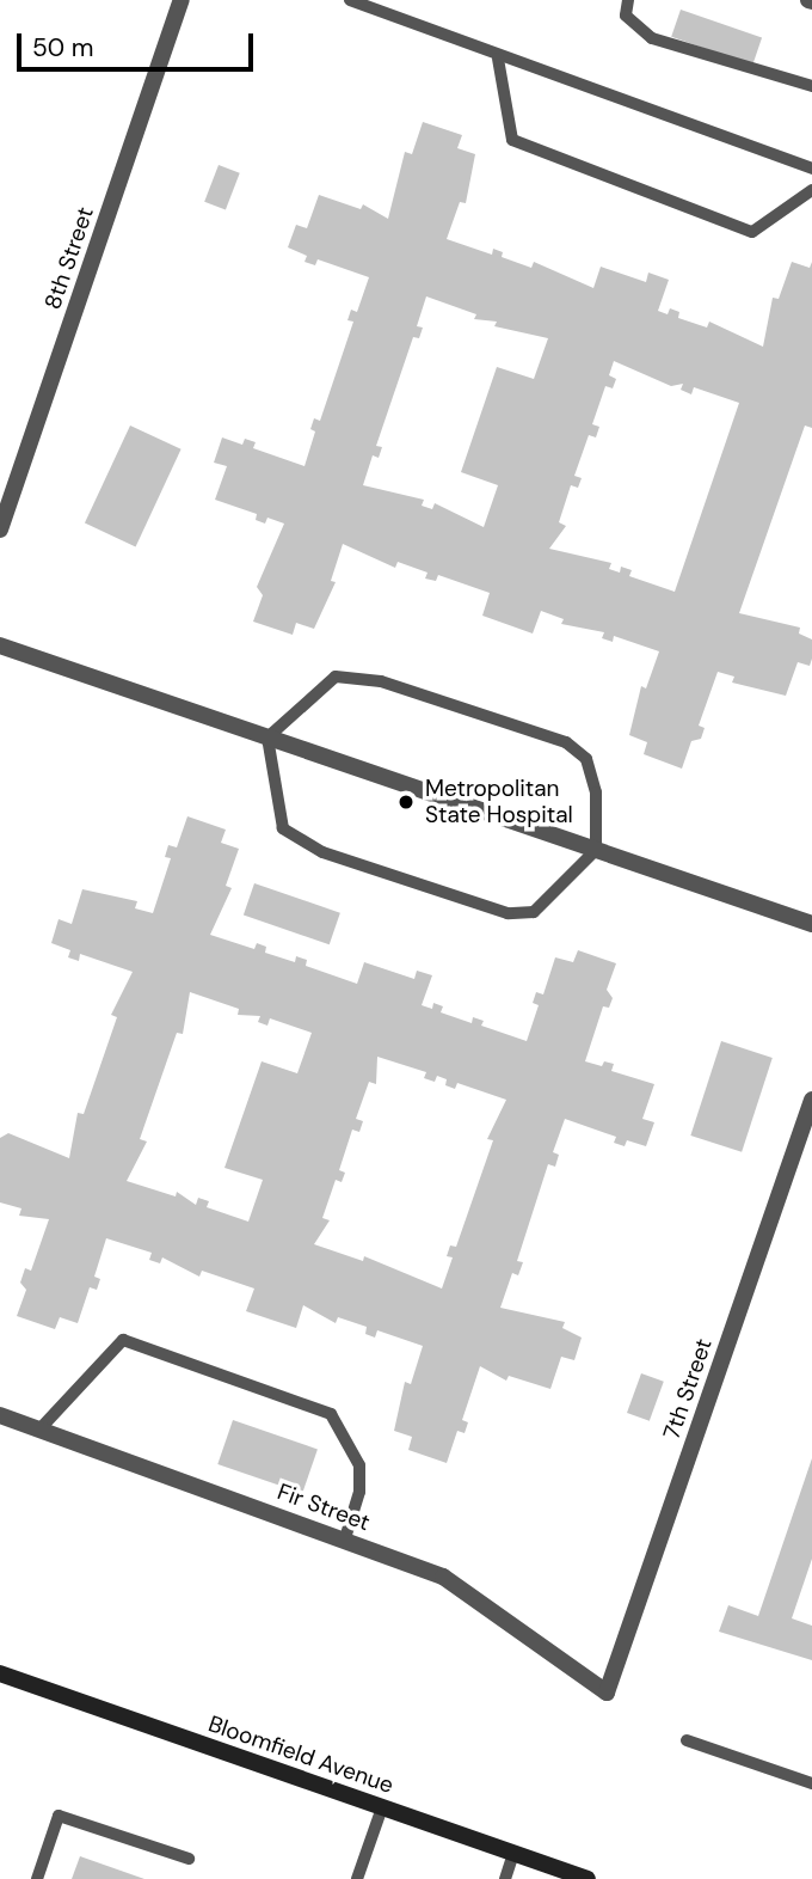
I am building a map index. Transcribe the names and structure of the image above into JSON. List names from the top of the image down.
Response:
{
  "streets": {
    "main road": ["Bloomfield Avenue"],
    "street": ["8th Street", "7th Street", "Fir Street"]
  },
  "crossings": [
    ["7th Street", "Fir Street"]
  ],
  "places": ["Metropolitan State Hospital"],
  "scale_bar": "50 m"
}
